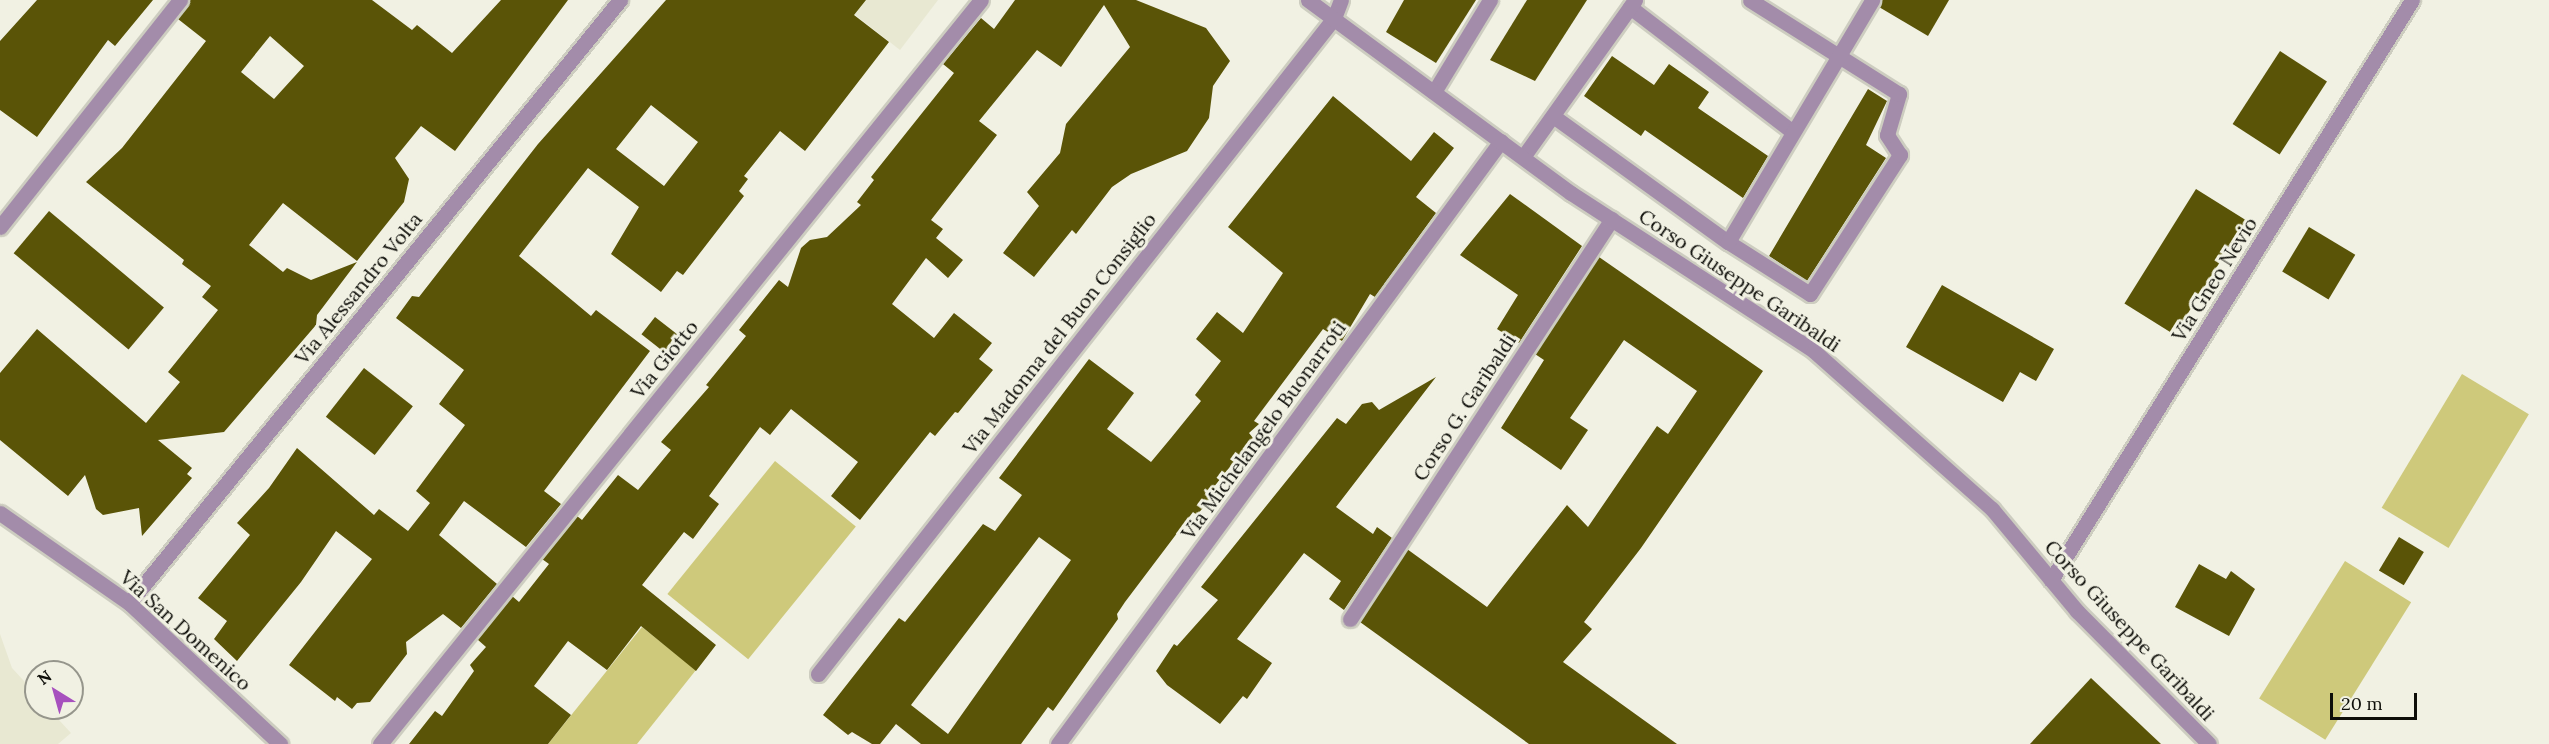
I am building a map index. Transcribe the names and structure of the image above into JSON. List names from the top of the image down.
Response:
{
  "streets": {
    "street": [
      "Via Gneo Nevio",
      "Corso Giuseppe Garibaldi",
      "Via Alessandro Volta",
      "Via Madonna del Buon Consiglio",
      "Via Giotto",
      "Corso G. Garibaldi",
      "Via Michelangelo Buonarroti",
      "Via San Domenico"
    ]
  },
  "crossings": [
    ["Via Gneo Nevio", "Corso Giuseppe Garibaldi"],
    ["Corso Giuseppe Garibaldi", "Via Madonna del Buon Consiglio"],
    ["Corso Giuseppe Garibaldi", "Corso G. Garibaldi"],
    ["Corso Giuseppe Garibaldi", "Via Michelangelo Buonarroti"],
    ["Via Alessandro Volta", "Via San Domenico"]
  ],
  "scale_bar": "20 m",
  "north": "top left"
}
